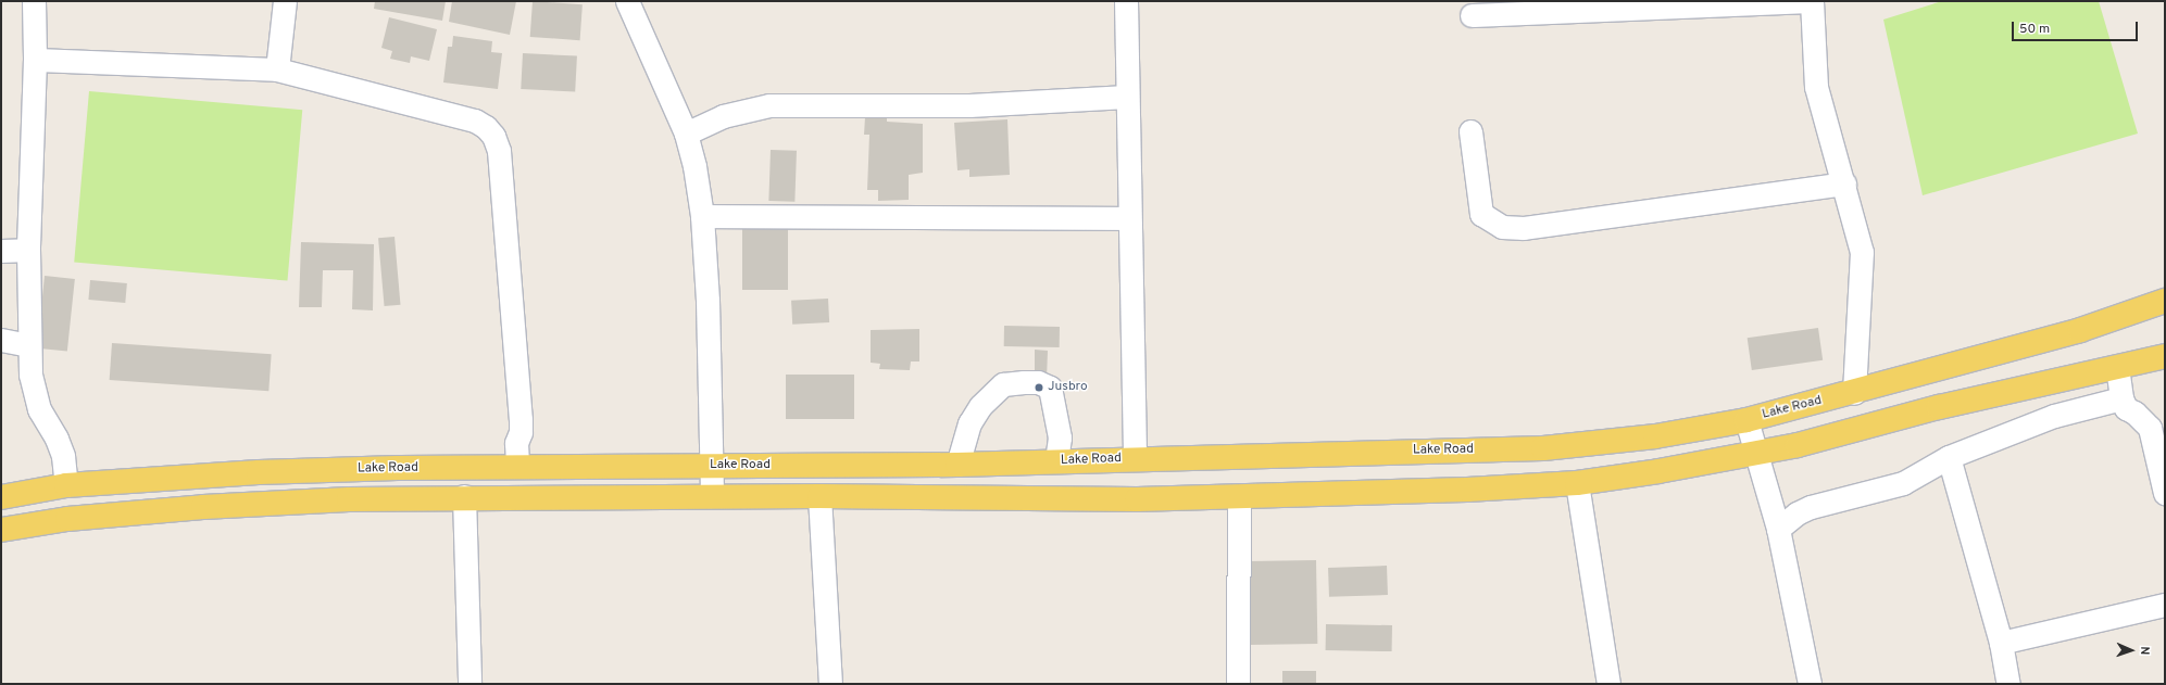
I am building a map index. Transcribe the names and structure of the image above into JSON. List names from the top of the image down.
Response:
{
  "streets": {
    "main road": ["Lake Road"]
  },
  "places": ["Jusbro"],
  "scale_bar": "50 m",
  "north": "right"
}
